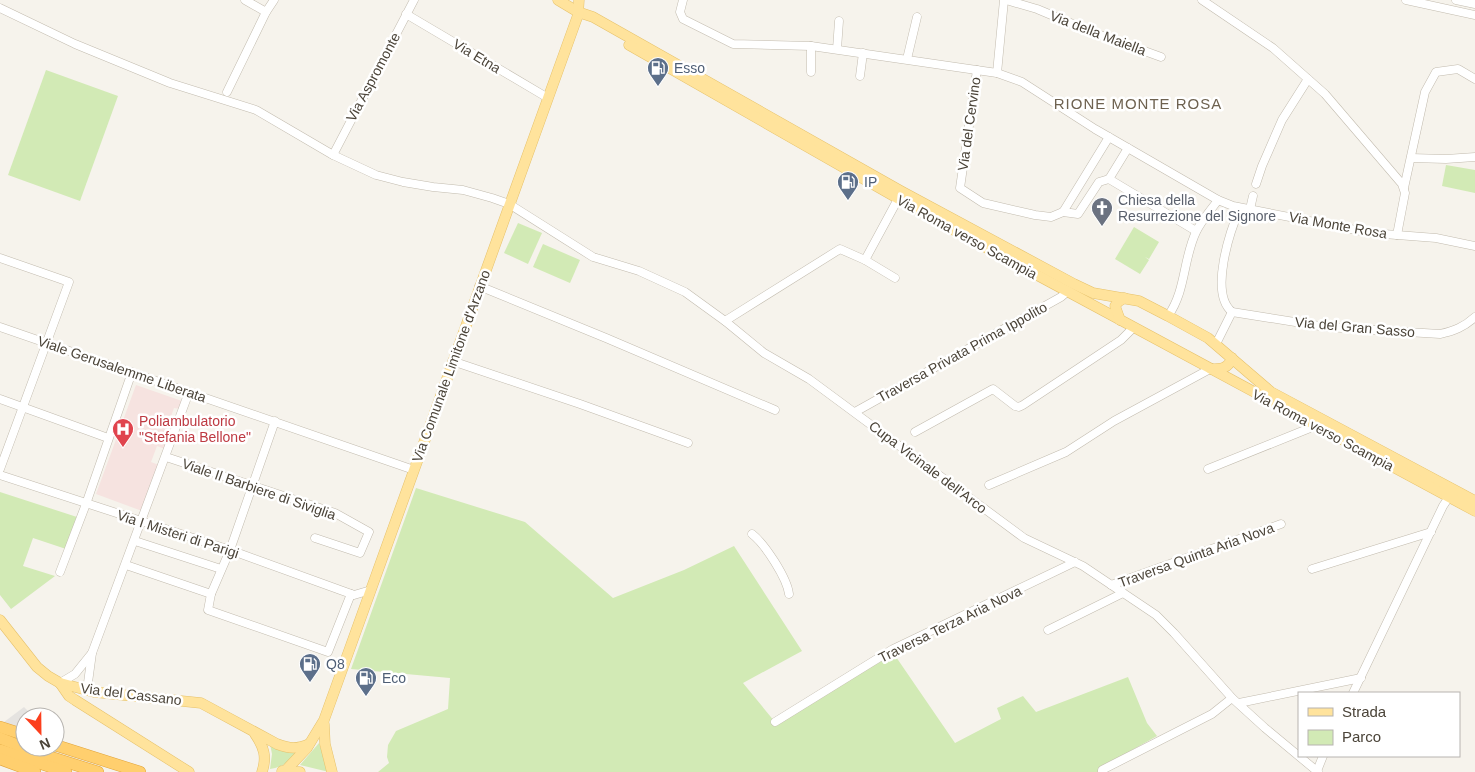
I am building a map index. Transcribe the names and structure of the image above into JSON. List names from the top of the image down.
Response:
{
  "streets": {
    "main road": ["Via Roma verso Scampia", "Via Comunale Limitone d'Arzano", "Via del Cassano"],
    "street": [
      "Via della Maiella",
      "Via Etna",
      "Via Aspromonte",
      "Via del Cervino",
      "Via Monte Rosa",
      "Via del Gran Sasso",
      "Traversa Privata Prima Ippolito",
      "Viale Gerusalemme Liberata",
      "Cupa Vicinale dell'Arco",
      "Viale Il Barbiere di Siviglia",
      "Via I Misteri di Parigi",
      "Traversa Quinta Aria Nova",
      "Traversa Terza Aria Nova"
    ]
  },
  "crossings": [
    ["Via della Maiella", "Via del Cervino"],
    ["Via Etna", "Via Aspromonte"],
    ["Via Etna", "Via Comunale Limitone d'Arzano"],
    ["Via Aspromonte", "Cupa Vicinale dell'Arco"],
    ["Via del Cervino", "Via Monte Rosa"],
    ["Via Roma verso Scampia", "Traversa Privata Prima Ippolito"],
    ["Via Roma verso Scampia", "Via Comunale Limitone d'Arzano"],
    ["Traversa Privata Prima Ippolito", "Cupa Vicinale dell'Arco"],
    ["Via Comunale Limitone d'Arzano", "Viale Gerusalemme Liberata"],
    ["Via Comunale Limitone d'Arzano", "Cupa Vicinale dell'Arco"],
    ["Cupa Vicinale dell'Arco", "Traversa Quinta Aria Nova"],
    ["Cupa Vicinale dell'Arco", "Traversa Terza Aria Nova"]
  ],
  "districts": ["RIONE MONTE ROSA"],
  "places": {
    "fuel station": [
      "Esso",
      "IP",
      "Q8",
      "Eco"
    ],
    "church": ["Chiesa della Resurrezione del Signore"],
    "hospital": ["Poliambulatorio \"Stefania Bellone\""]
  },
  "legend": ["Strada", "Parco"],
  "north": "bottom"
}
